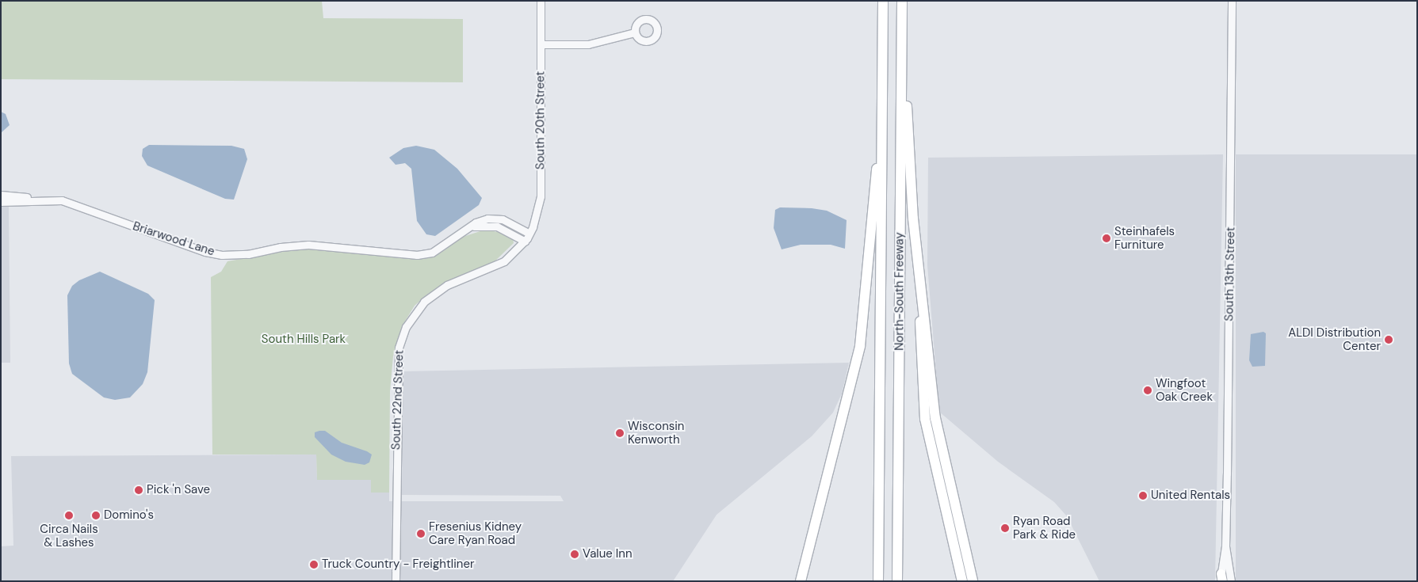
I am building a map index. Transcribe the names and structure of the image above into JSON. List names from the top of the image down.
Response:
{
  "streets": {
    "highway": ["North-South Freeway"],
    "street": [
      "South 20th Street",
      "Briarwood Lane",
      "South 13th Street",
      "South 22nd Street"
    ]
  },
  "crossings": [
    ["South 20th Street", "Briarwood Lane"],
    ["South 20th Street", "South 22nd Street"],
    ["Briarwood Lane", "South 22nd Street"]
  ],
  "parks": ["South Hills Park"],
  "places": [
    "Steinhafels Furniture",
    "ALDI Distribution Center",
    "Wingfoot Oak Creek",
    "Wisconsin Kenworth",
    "Pick 'n Save",
    "United Rentals",
    "Circa Nails & Lashes",
    "Domino's",
    "Ryan Road Park & Ride",
    "Fresenius Kidney Care Ryan Road",
    "Value Inn",
    "Truck Country - Freightliner"
  ]
}
